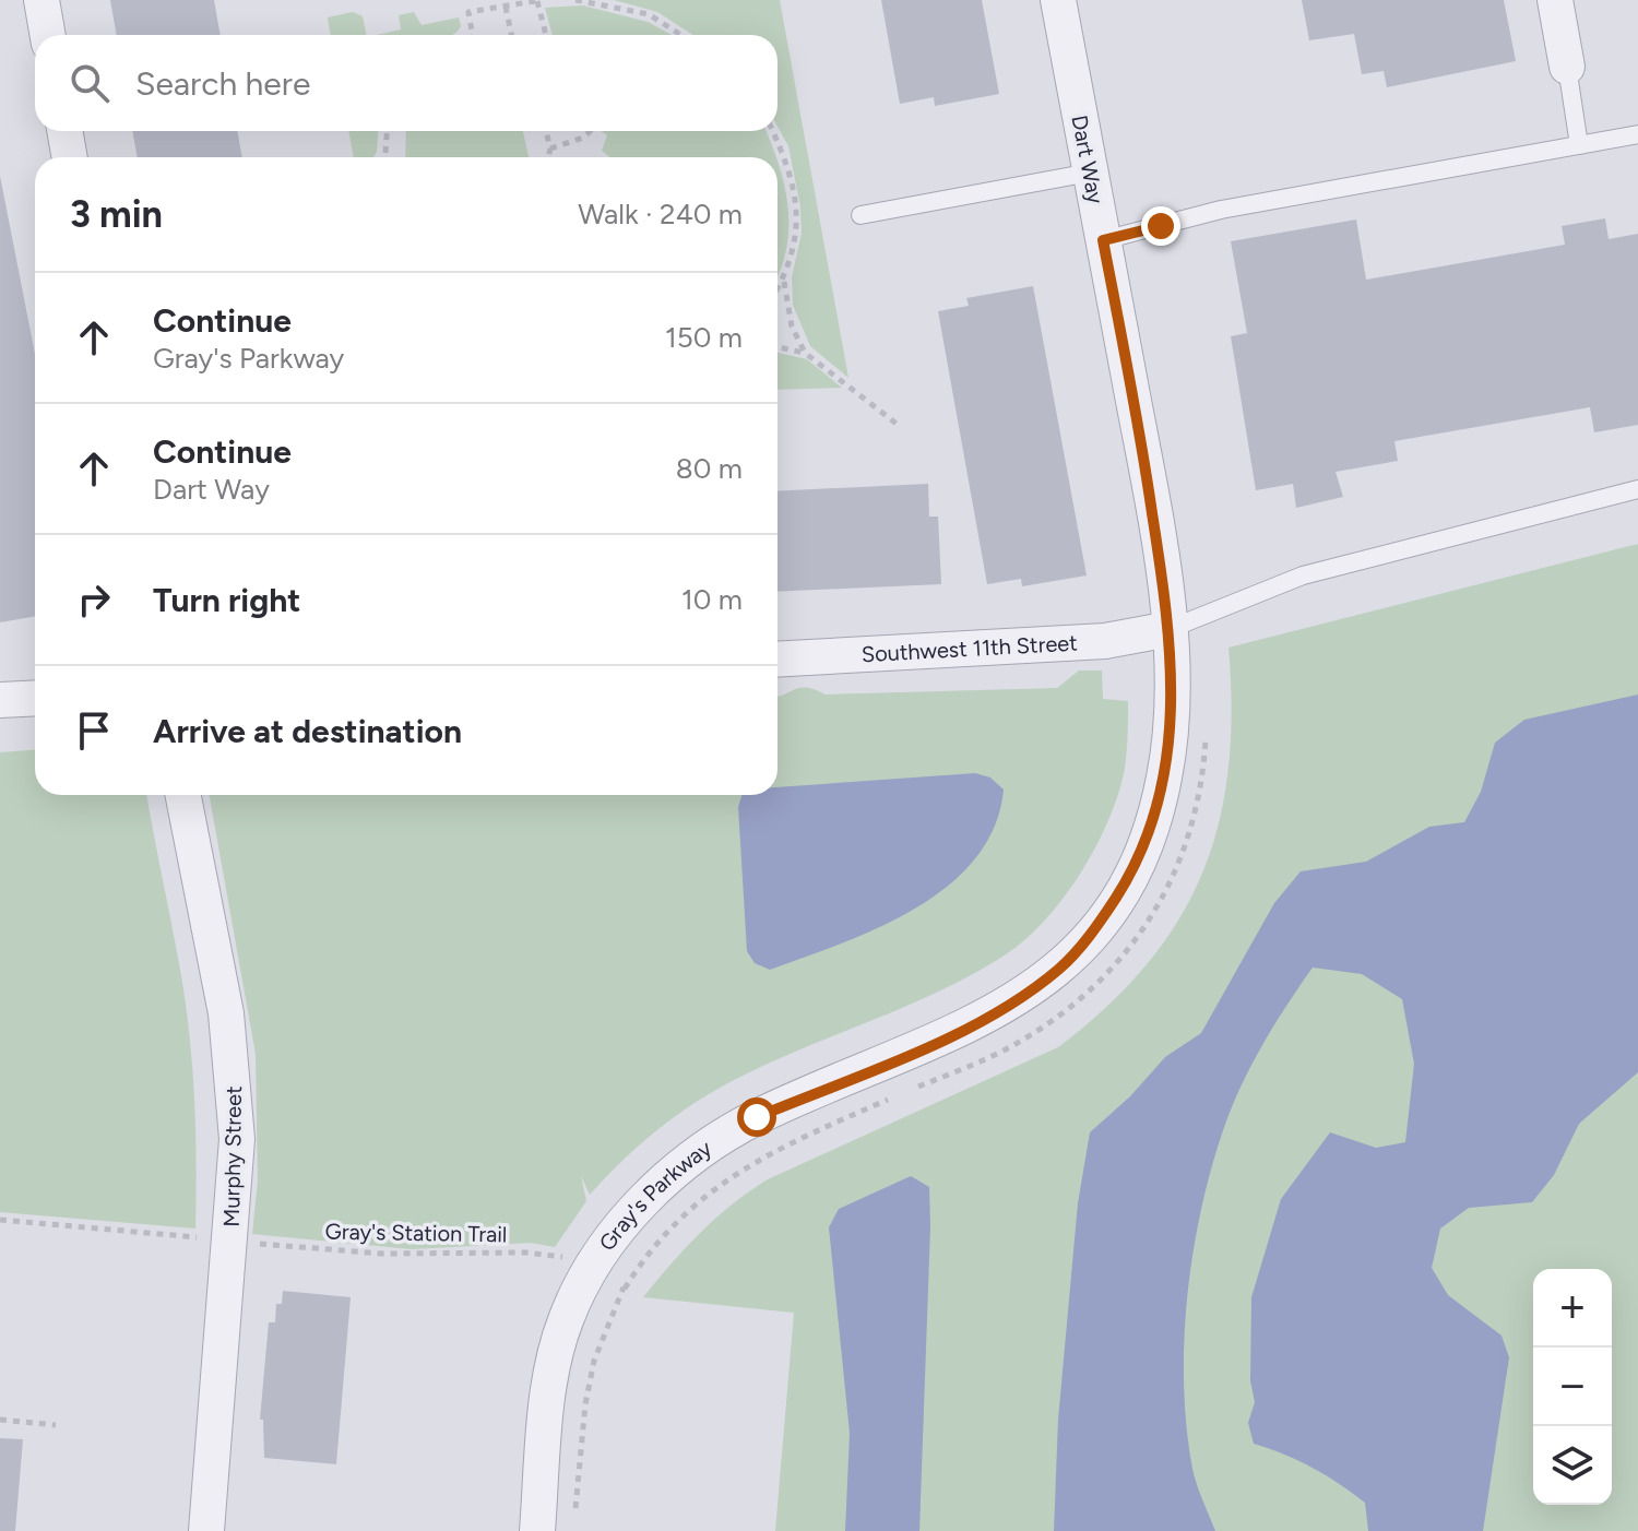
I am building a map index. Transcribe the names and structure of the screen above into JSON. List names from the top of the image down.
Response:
{
  "streets": {
    "street": [
      "Dart Way",
      "Southwest 11th Street",
      "Murphy Street",
      "Gray's Parkway"
    ],
    "path": ["Gray's Station Trail"]
  },
  "crossings": [
    ["Dart Way", "Southwest 11th Street"],
    ["Dart Way", "Gray's Parkway"],
    ["Southwest 11th Street", "Gray's Parkway"]
  ],
  "page": {
    "search": "Search here",
    "heading": ["3 min", "Walk · 240 m"],
    "list": [
      ["Continue", "Gray's Parkway", "150 m"],
      ["Continue", "Dart Way", "80 m"],
      ["Turn right", "10 m"],
      "Arrive at destination"
    ],
    "map_buttons": ["+", "−"]
  }
}
